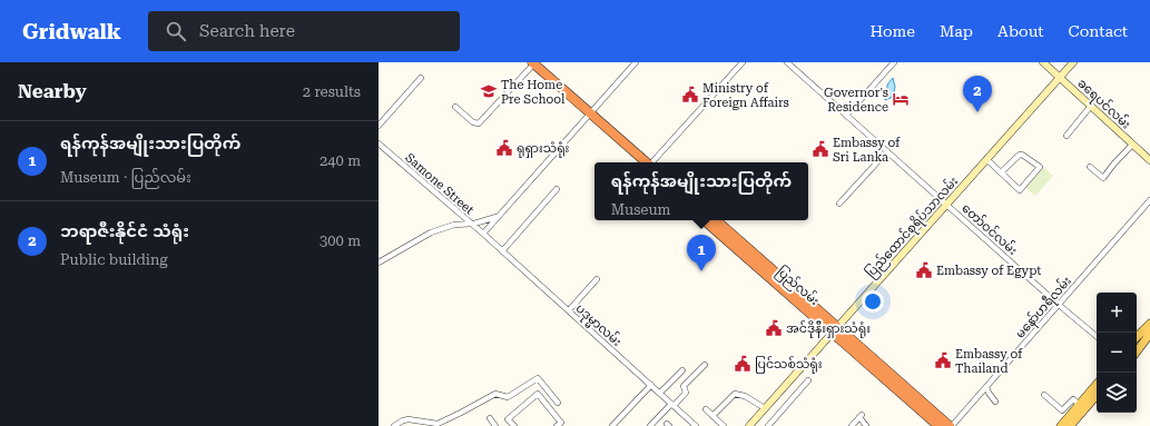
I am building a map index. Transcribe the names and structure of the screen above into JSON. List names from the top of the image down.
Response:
{
  "streets": {
    "highway": ["ပြည်လမ်း"],
    "street": [
      "ခရေပင်လမ်း",
      "Samone Street",
      "ပြည်ထောင်စုရိပ်သာလမ်း",
      "တော်ဝင်လမ်း",
      "မနော်ဟရီလမ်း",
      "ပဒုမ္မာလမ်း"
    ]
  },
  "crossings": [
    ["ခရေပင်လမ်း", "ပြည်ထောင်စုရိပ်သာလမ်း"],
    ["Samone Street", "ပဒုမ္မာလမ်း"],
    ["ပြည်ထောင်စုရိပ်သာလမ်း", "တော်ဝင်လမ်း"],
    ["ပြည်ထောင်စုရိပ်သာလမ်း", "ပြည်လမ်း"],
    ["တော်ဝင်လမ်း", "မနော်ဟရီလမ်း"],
    ["ပြည်လမ်း", "မနော်ဟရီလမ်း"]
  ],
  "places": {
    "school or university": ["The Home Pre School"],
    "public building": [
      "Ministry of Foreign Affairs",
      "ရုရှားသံရုံး",
      "Embassy of Sri Lanka",
      "Embassy of Egypt",
      "အင်ဒိုနီးရှားသံရုံး",
      "Embassy of Thailand",
      "ပြင်သစ်သံရုံး"
    ],
    "hotel": ["Governor's Residence"]
  },
  "page": {
    "header": "Gridwalk",
    "search": "Search here",
    "nav": [
      "Home",
      "Map",
      "About",
      "Contact"
    ],
    "heading": ["Nearby", "2 results"],
    "pins": ["2", "1"],
    "list": [
      {
        "mark": "1",
        "name": "ရန်ကုန်အမျိုးသားပြတိုက်",
        "note": "Museum · ပြည်လမ်း",
        "value": "240 m"
      },
      {
        "mark": "2",
        "name": "ဘရာဇီးနိုင်ငံ သံရုံး",
        "note": "Public building",
        "value": "300 m"
      }
    ],
    "popup": ["ရန်ကုန်အမျိုးသားပြတိုက်", "Museum"],
    "map_buttons": ["+", "−"]
  }
}
